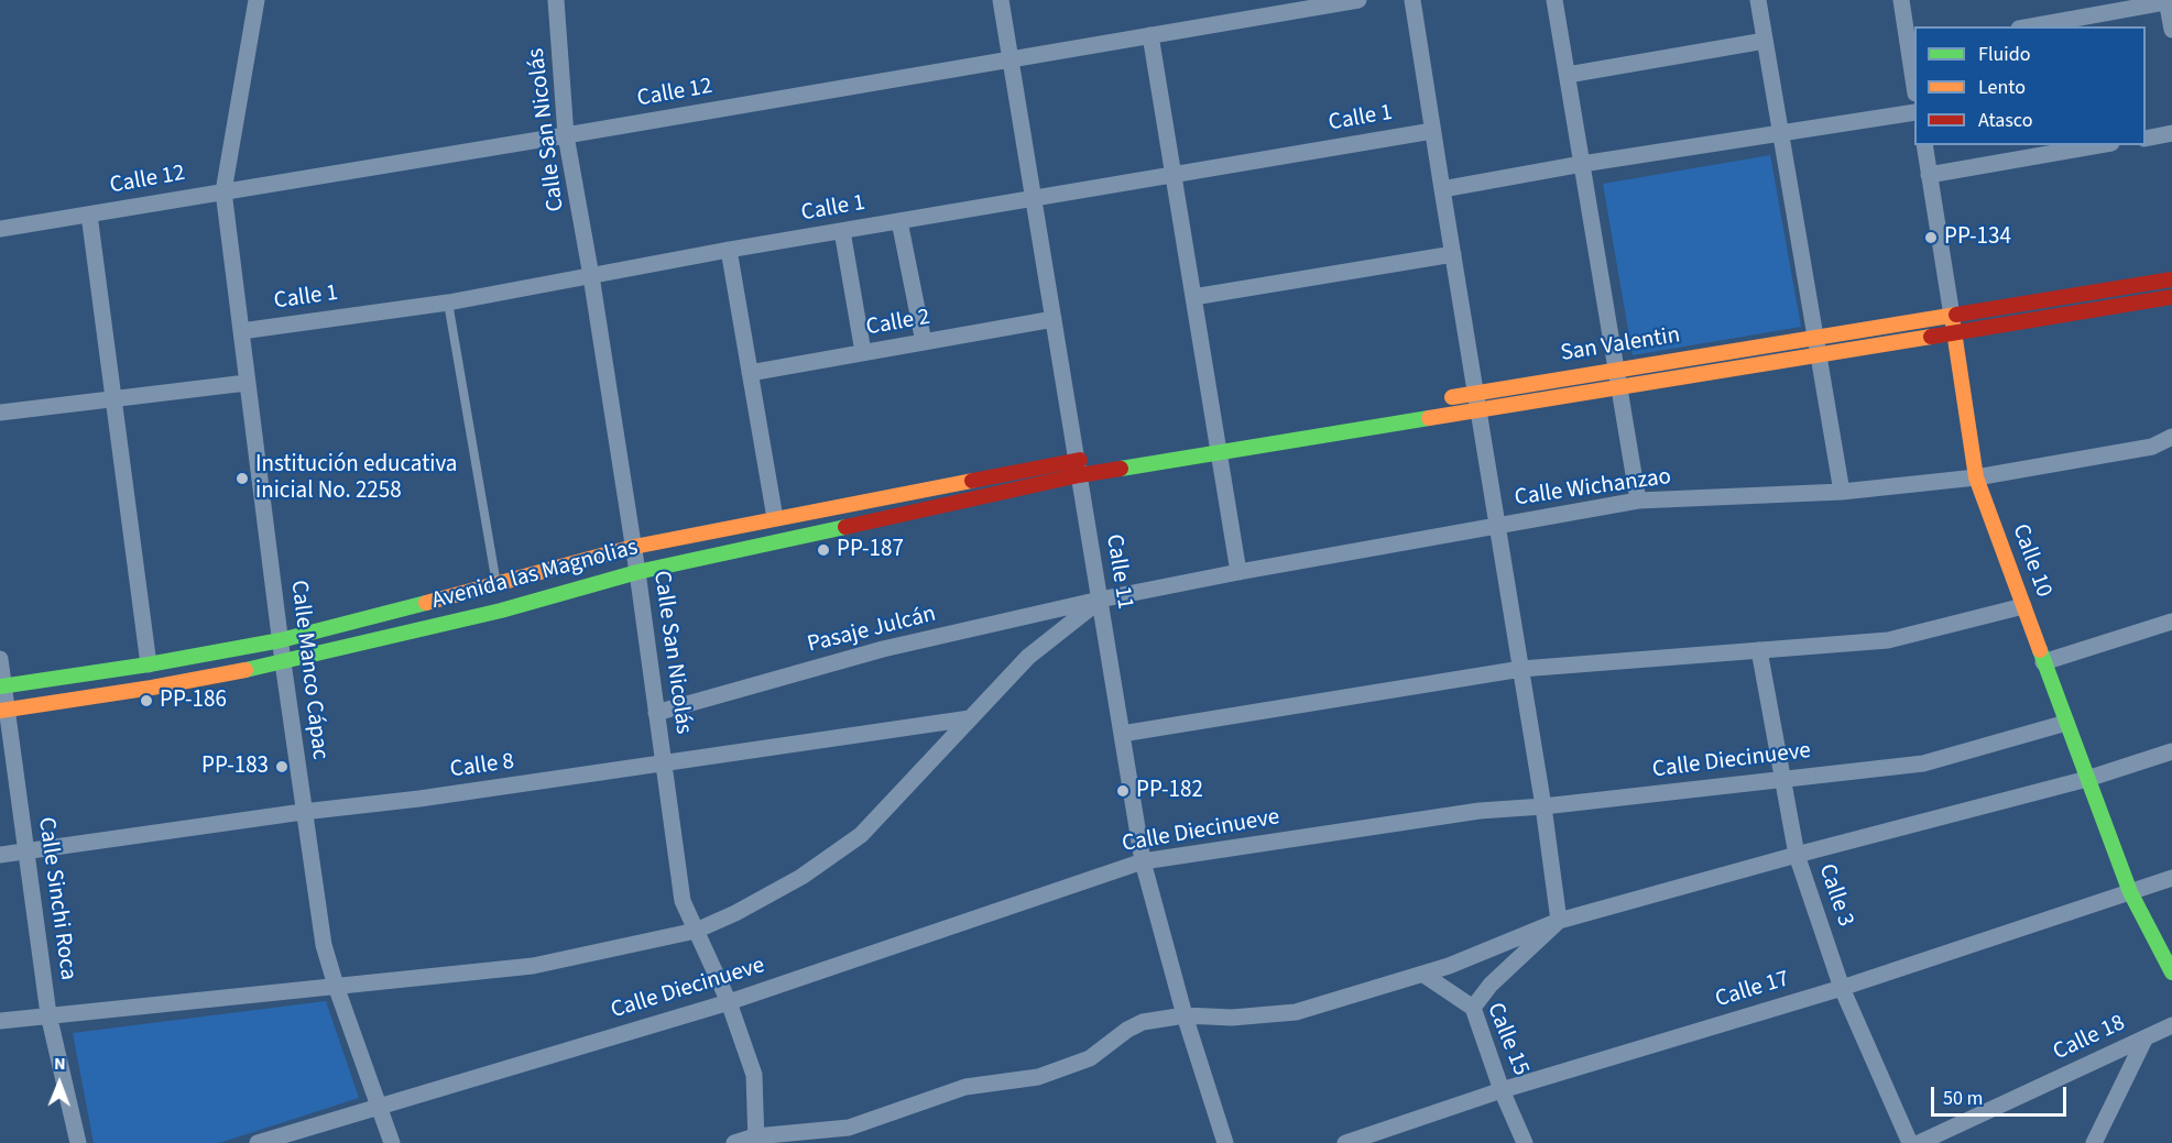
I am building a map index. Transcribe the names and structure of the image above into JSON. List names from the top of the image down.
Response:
{
  "streets": {
    "main road": ["San Valentin", "Calle 10", "Avenida las Magnolias"],
    "street": [
      "Calle 12",
      "Calle 1",
      "Calle San Nicolás",
      "Calle 2",
      "Calle Wichanzao",
      "Calle 11",
      "Pasaje Julcán",
      "Calle Manco Cápac",
      "Calle Diecinueve",
      "Calle 8",
      "Calle 3",
      "Calle Sinchi Roca",
      "Calle 17",
      "Calle 18",
      "Calle 15"
    ]
  },
  "crossings": [
    ["Calle 12", "Calle San Nicolás"],
    ["Calle 12", "Calle 11"],
    ["Calle 12", "Calle Manco Cápac"],
    ["Calle 1", "Calle San Nicolás"],
    ["Calle 1", "Calle 11"],
    ["Calle 1", "Calle Manco Cápac"],
    ["Calle San Nicolás", "Avenida las Magnolias"],
    ["Calle San Nicolás", "Pasaje Julcán"],
    ["Calle San Nicolás", "Calle Diecinueve"],
    ["Calle San Nicolás", "Calle 8"],
    ["Calle 2", "Calle 11"],
    ["San Valentin", "Calle 10"],
    ["San Valentin", "Calle 11"],
    ["San Valentin", "Avenida las Magnolias"],
    ["Calle Wichanzao", "Calle 10"],
    ["Calle Wichanzao", "Calle 11"],
    ["Calle Wichanzao", "Pasaje Julcán"],
    ["Calle 10", "Calle Diecinueve"],
    ["Calle 10", "Calle 17"],
    ["Calle 11", "Avenida las Magnolias"],
    ["Calle 11", "Pasaje Julcán"],
    ["Calle 11", "Calle Diecinueve"],
    ["Avenida las Magnolias", "Calle Manco Cápac"],
    ["Avenida las Magnolias", "Calle Sinchi Roca"],
    ["Calle Manco Cápac", "Calle Diecinueve"],
    ["Calle Manco Cápac", "Calle 8"],
    ["Calle Diecinueve", "Calle 3"],
    ["Calle 8", "Calle Sinchi Roca"],
    ["Calle 3", "Calle 17"],
    ["Calle 17", "Calle 15"]
  ],
  "places": [
    "PP-134",
    "Institución educativa inicial No. 2258",
    "PP-187",
    "PP-186",
    "PP-183",
    "PP-182"
  ],
  "legend": ["Fluido", "Lento", "Atasco"],
  "scale_bar": "50 m",
  "north": "top"
}
